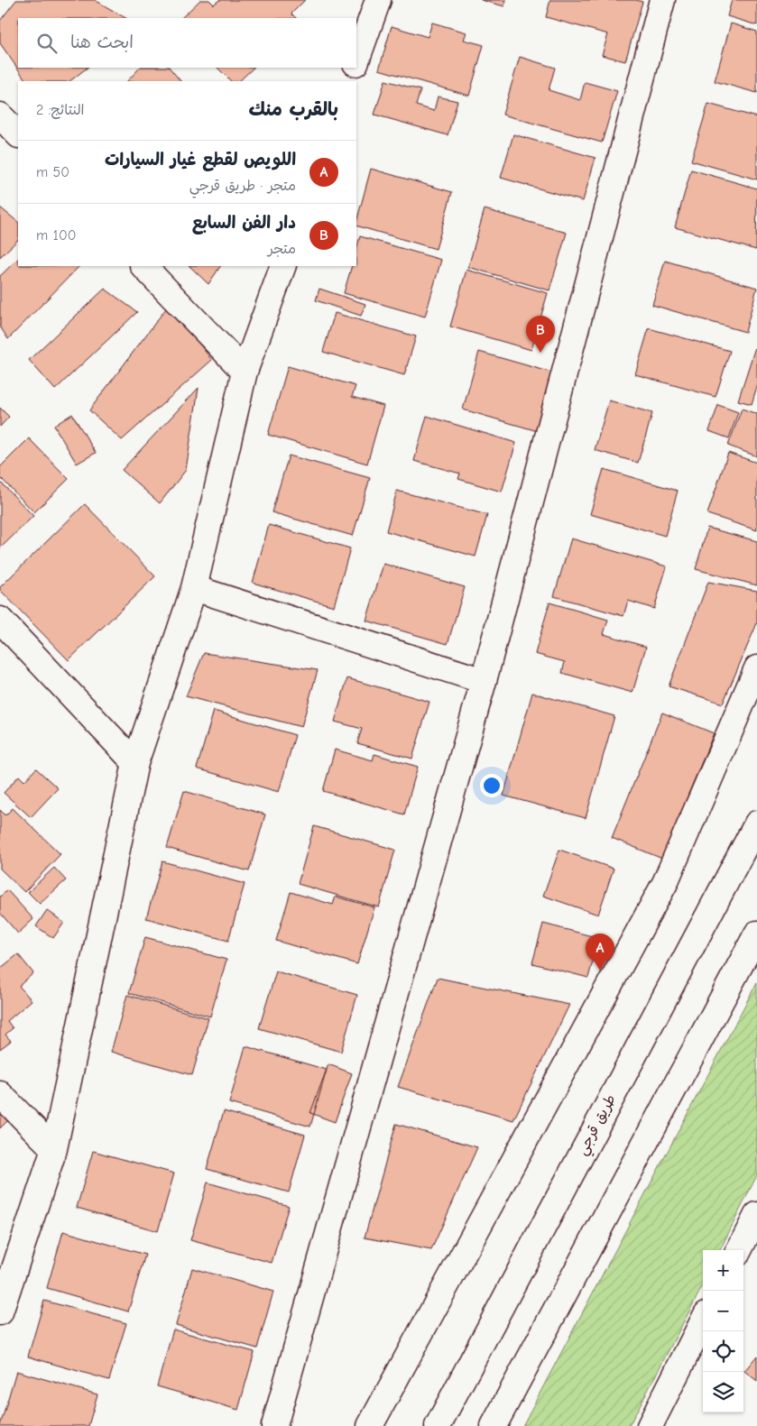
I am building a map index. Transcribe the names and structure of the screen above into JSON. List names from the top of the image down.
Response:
{
  "streets": {
    "main road": ["طريق قرجي"]
  },
  "page": {
    "search": "ابحث هنا",
    "heading": ["بالقرب منك", "النتائج: 2"],
    "list": [
      {
        "mark": "A",
        "name": "اللويص لقطع غيار السيارات",
        "note": "متجر · طريق قرجي",
        "value": "50 m"
      },
      {
        "mark": "B",
        "name": "دار الفن السابع",
        "note": "متجر",
        "value": "100 m"
      }
    ],
    "pins": ["B", "A"],
    "map_buttons": ["+", "−"]
  }
}
